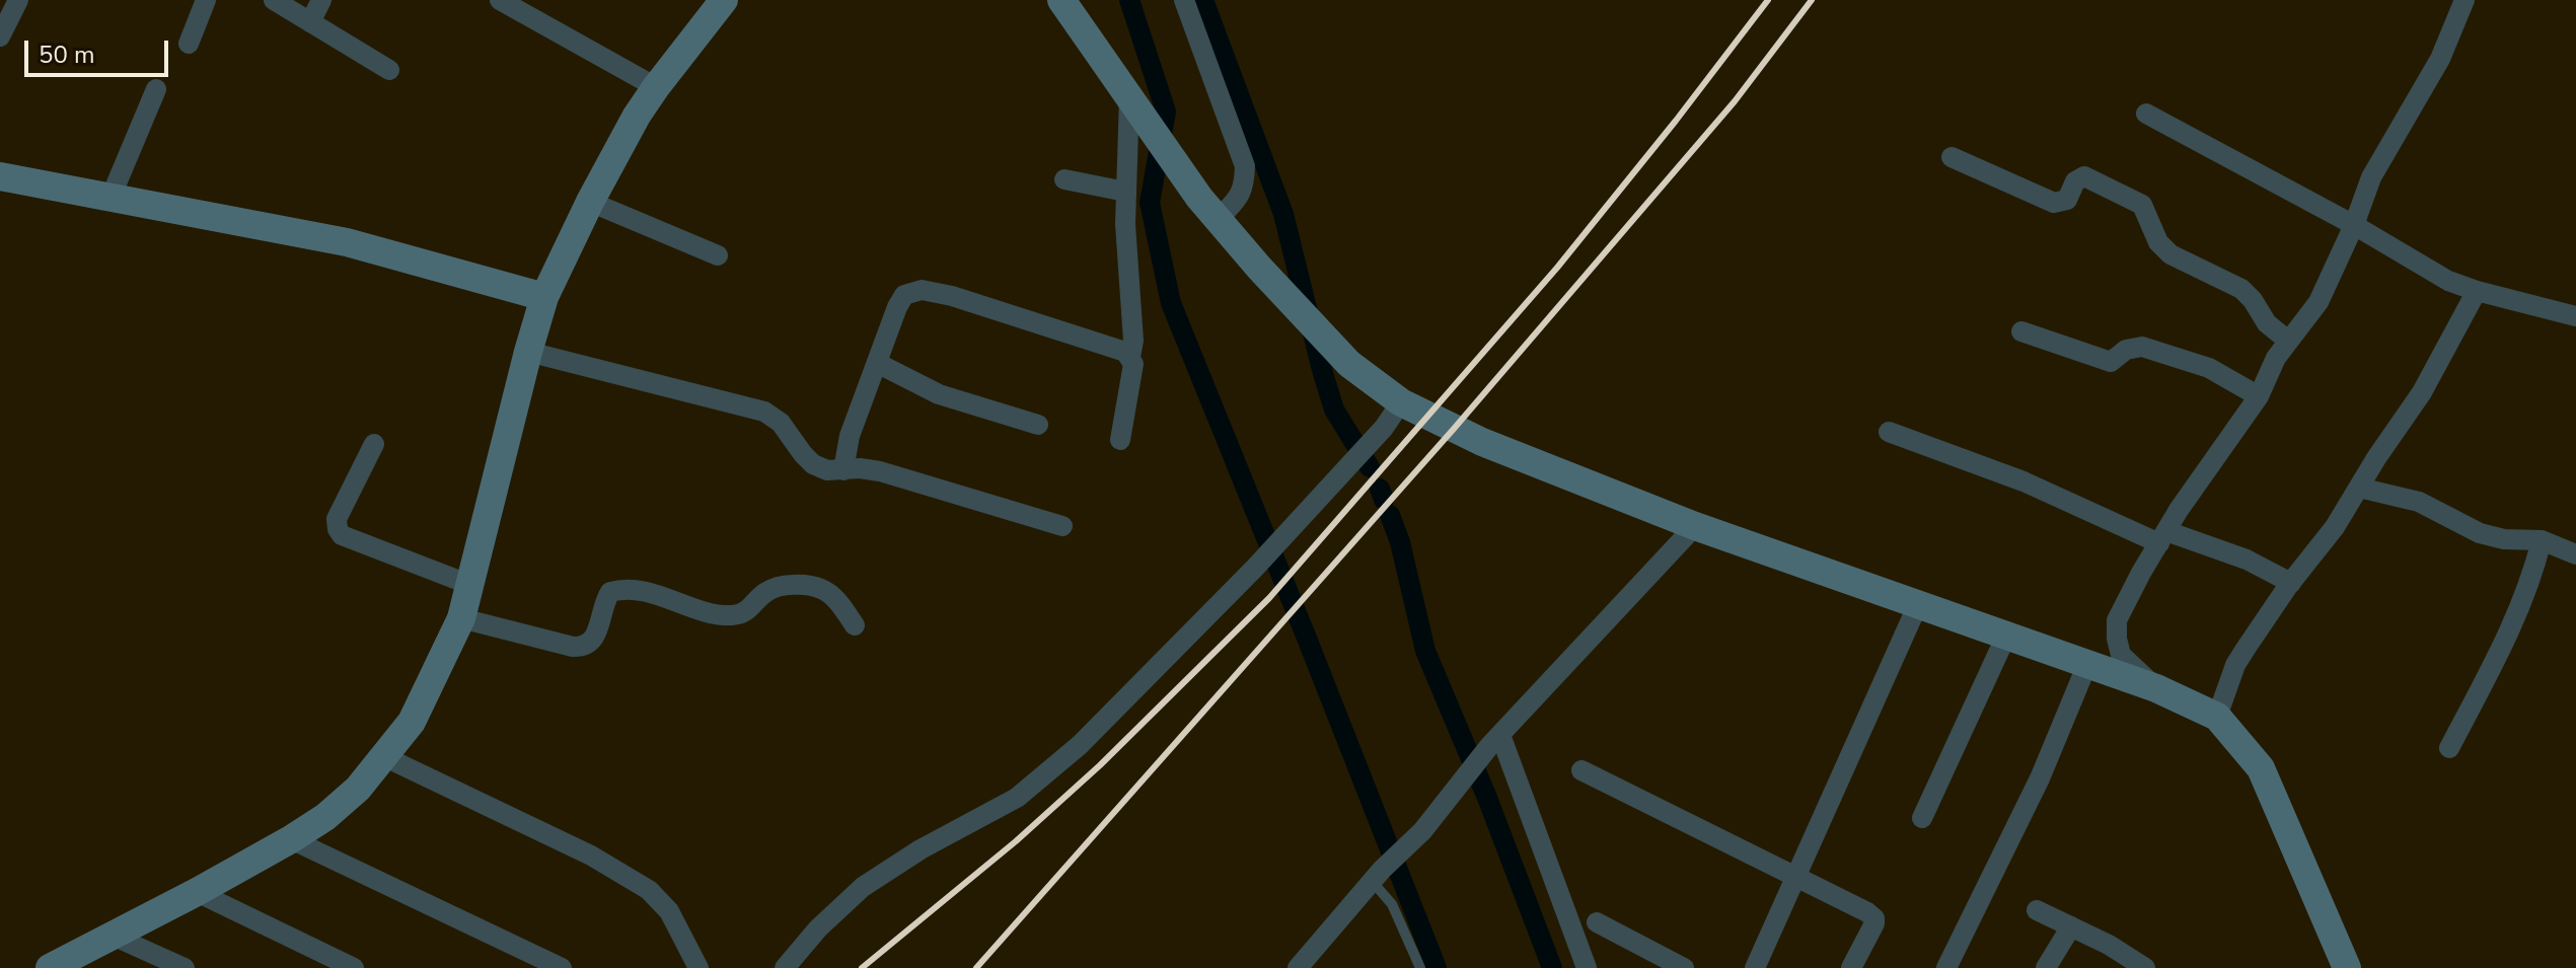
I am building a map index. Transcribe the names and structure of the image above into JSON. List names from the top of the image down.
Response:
{
  "scale_bar": "50 m"
}
